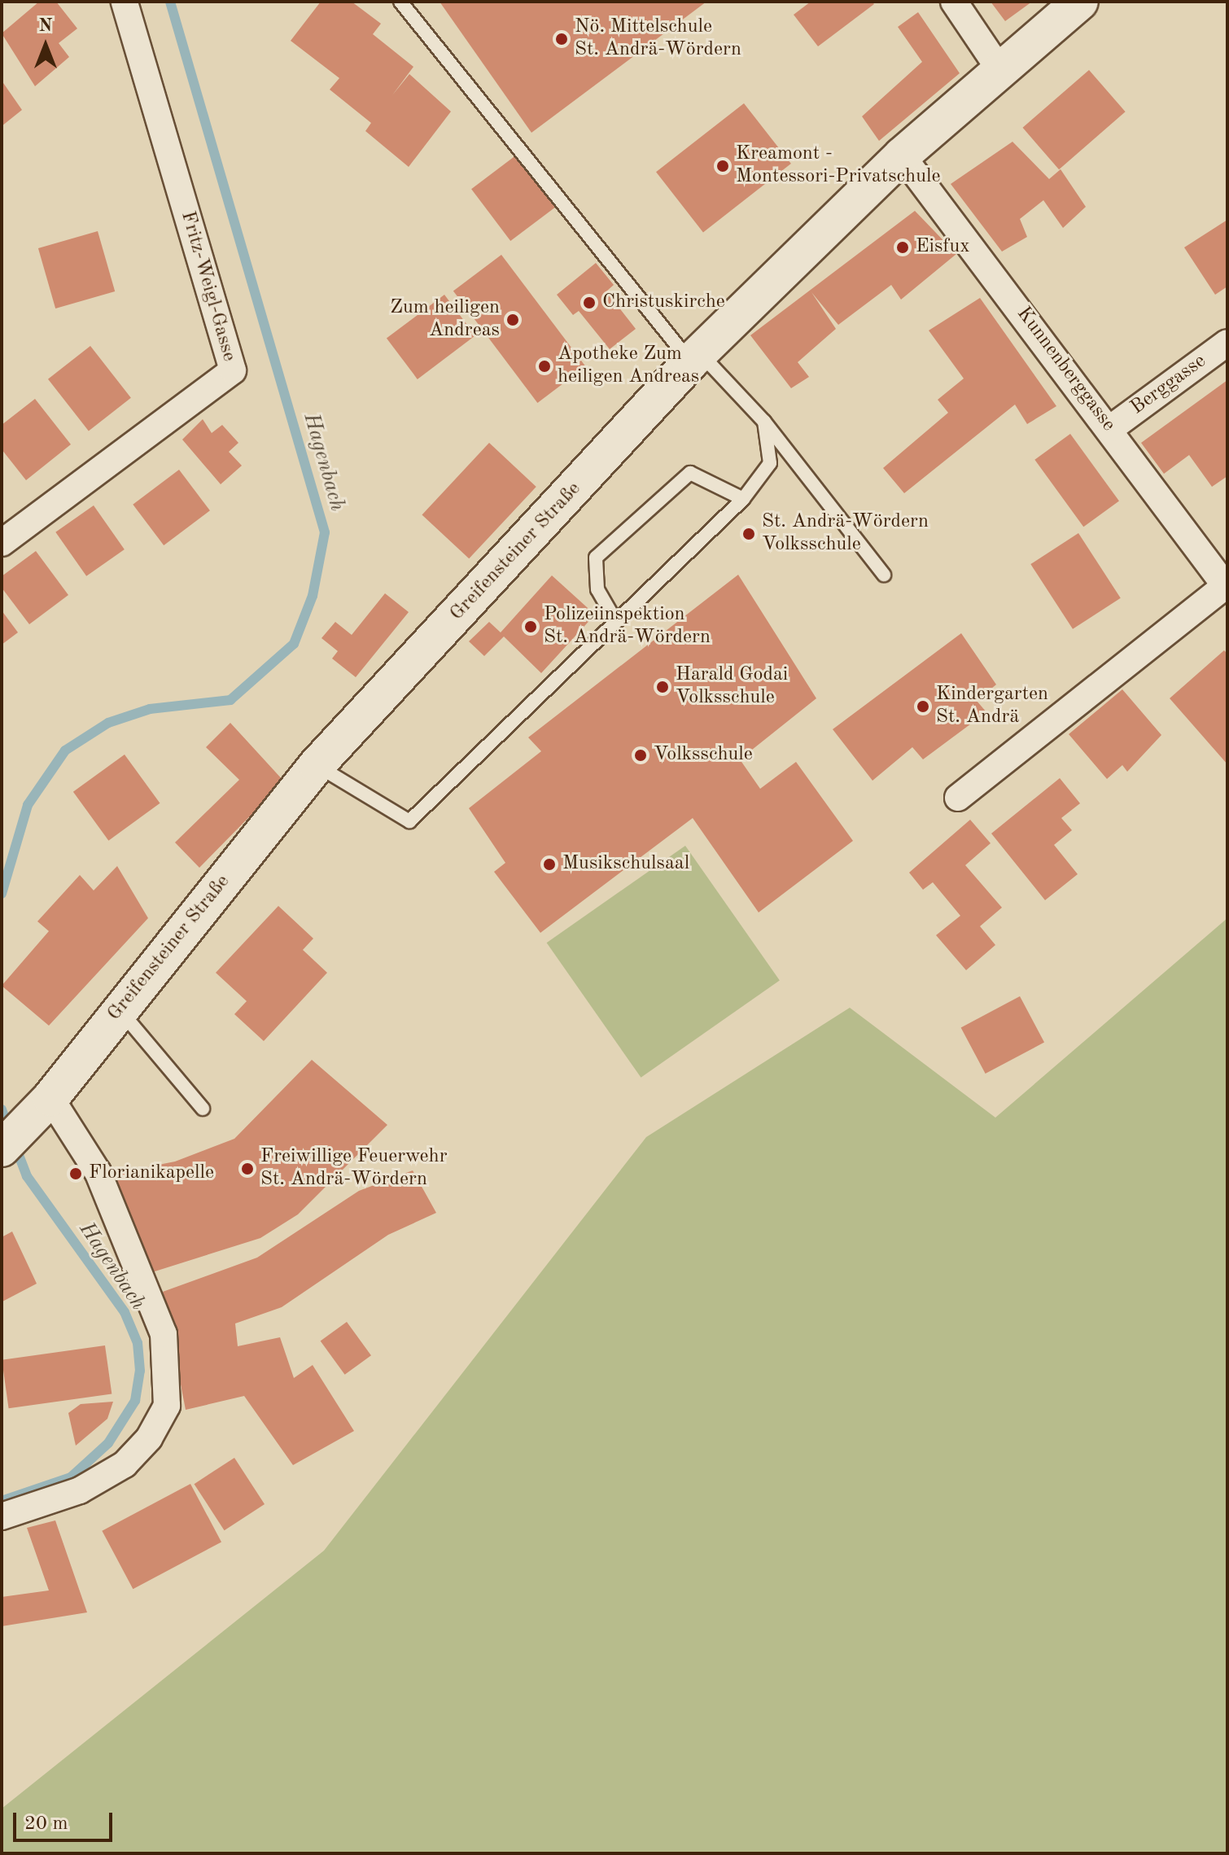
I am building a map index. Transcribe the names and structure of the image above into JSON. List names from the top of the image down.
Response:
{
  "streets": {
    "main road": ["Greifensteiner Straße"],
    "street": ["Fritz-Weigl-Gasse", "Kunnenberggasse", "Berggasse"]
  },
  "crossings": [
    ["Kunnenberggasse", "Berggasse"],
    ["Kunnenberggasse", "Greifensteiner Straße"]
  ],
  "water": ["Hagenbach"],
  "places": [
    "Nö. Mittelschule St. Andrä-Wördern",
    "Kreamont - Montessori-Privatschule",
    "Eisfux",
    "Christuskirche",
    "Zum heiligen Andreas",
    "Apotheke Zum heiligen Andreas",
    "St. Andrä-Wördern Volksschule",
    "Polizeiinspektion St. Andrä-Wördern",
    "Harald Godai Volksschule",
    "Kindergarten St. Andrä",
    "Volksschule",
    "Musikschulsaal",
    "Freiwillige Feuerwehr St. Andrä-Wördern",
    "Florianikapelle"
  ],
  "scale_bar": "20 m",
  "north": "top"
}
